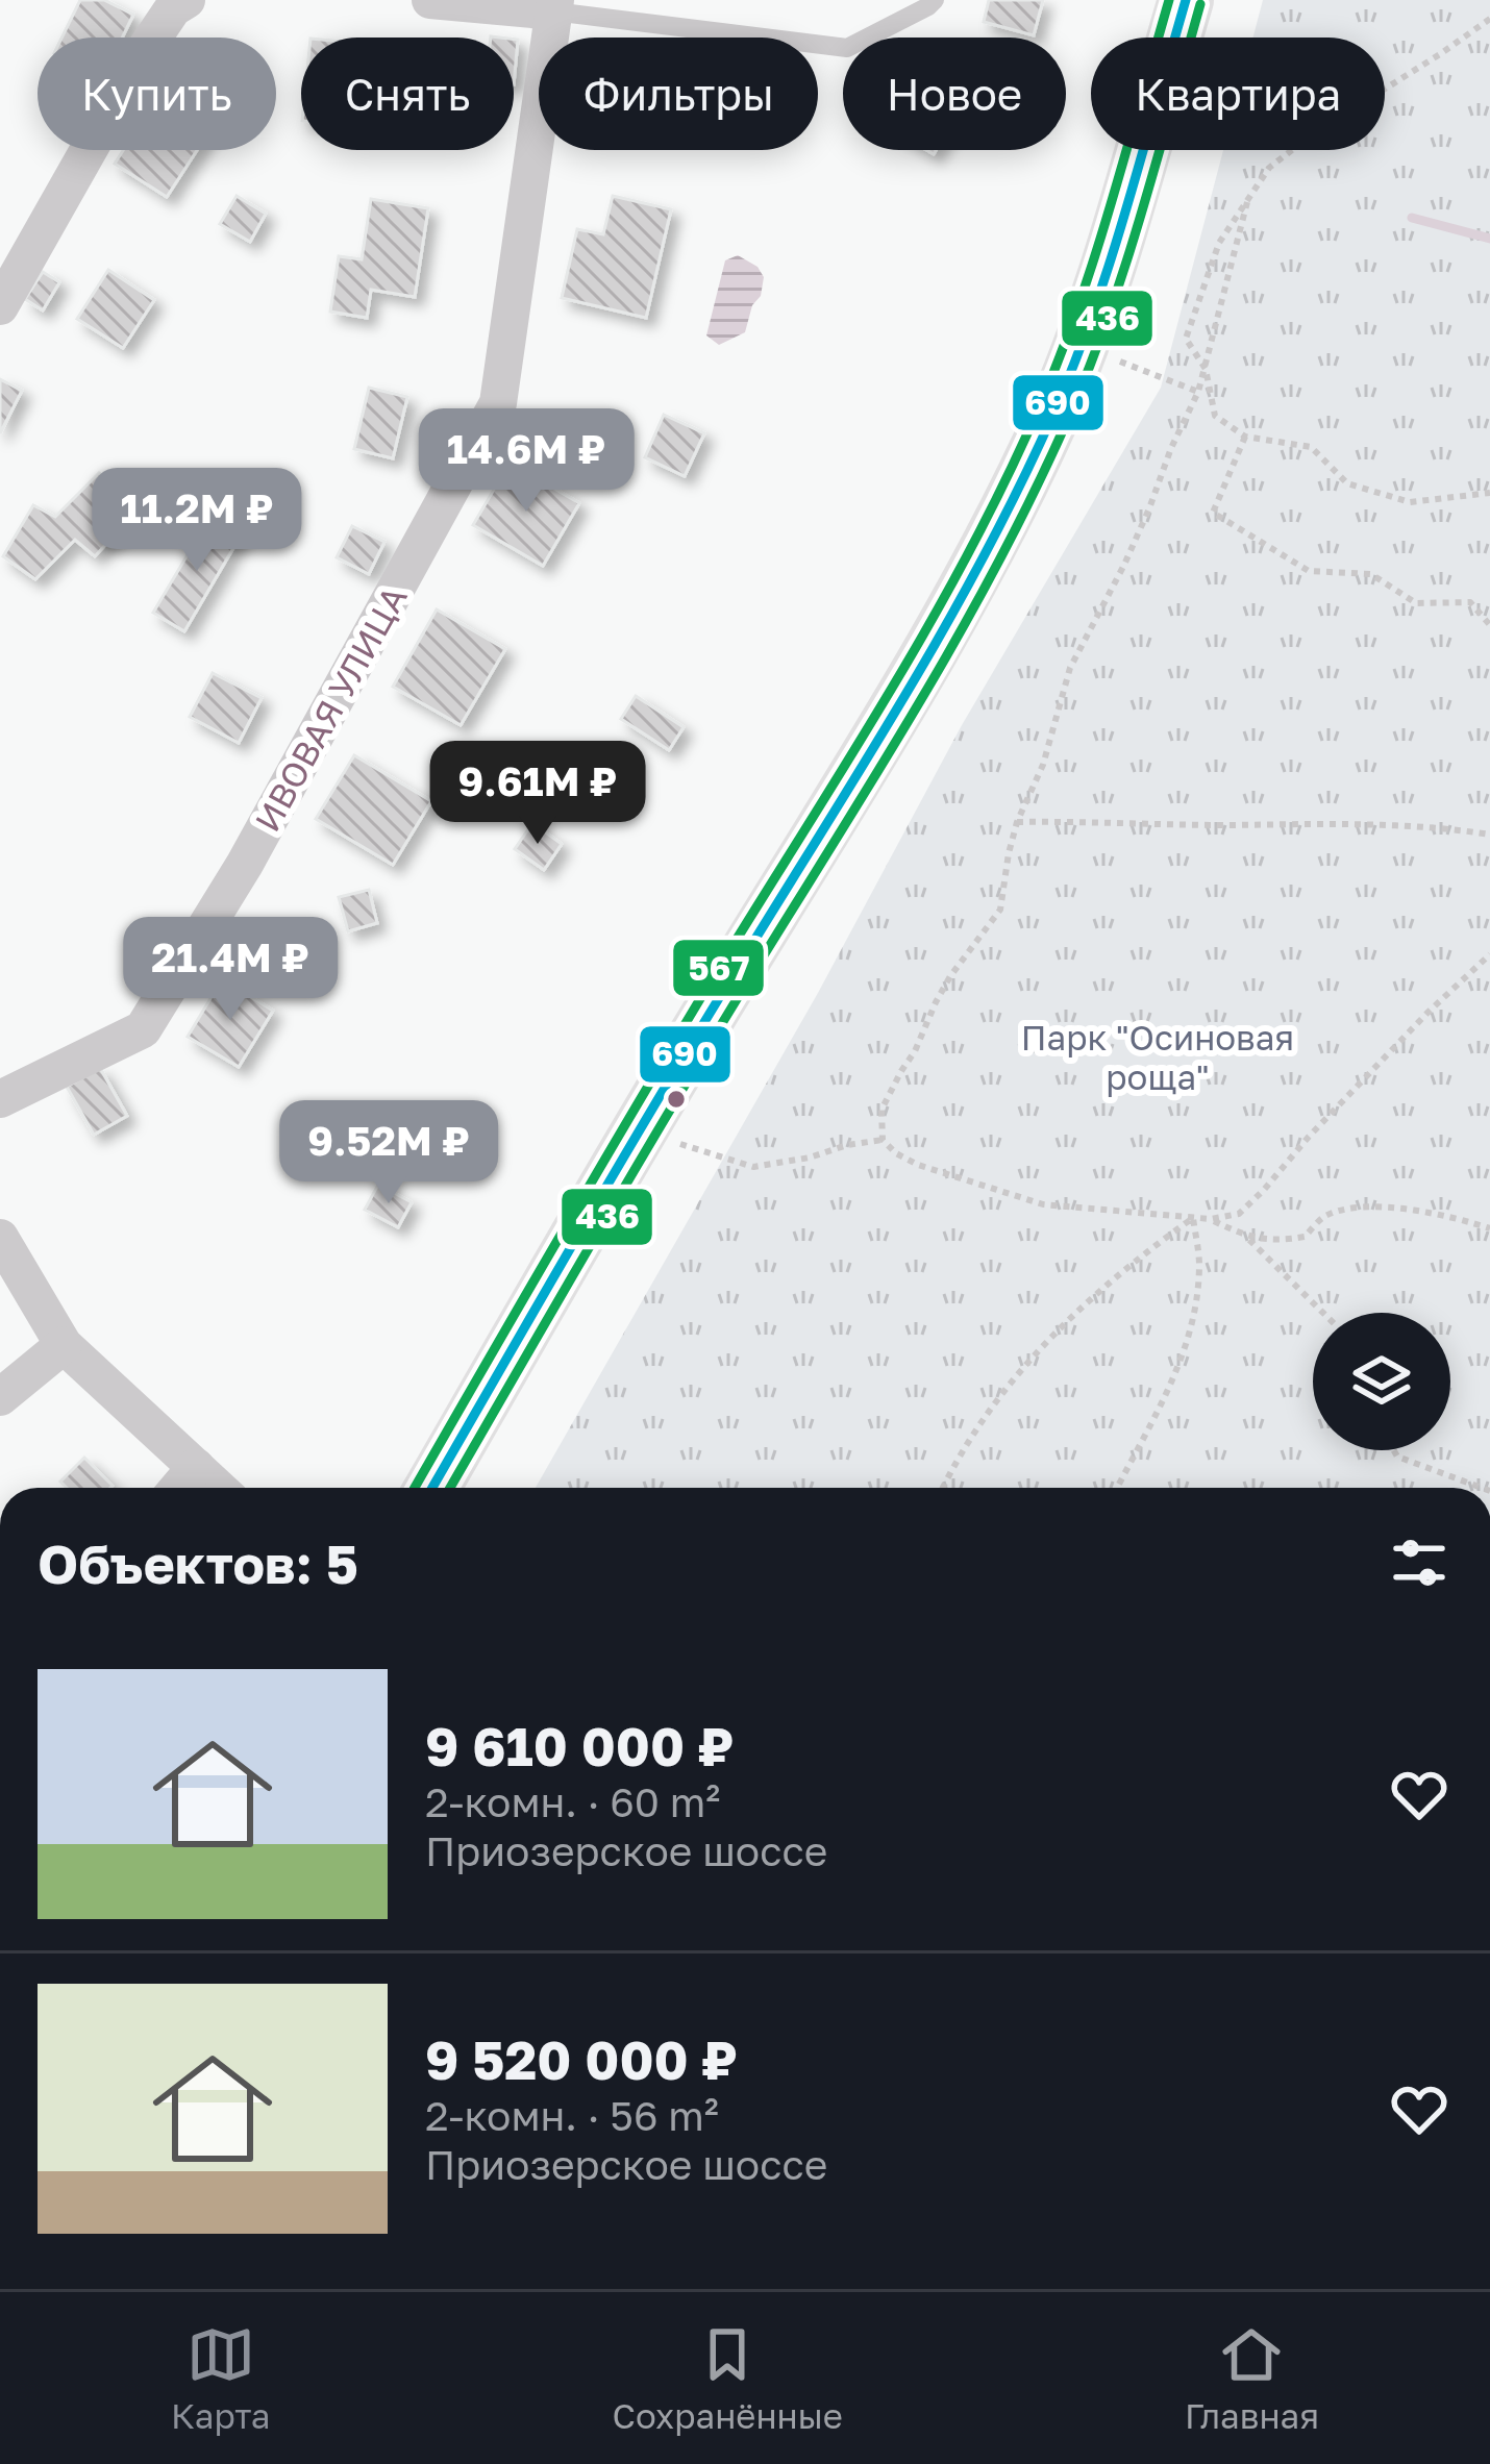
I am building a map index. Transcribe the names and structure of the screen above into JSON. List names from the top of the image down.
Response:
{
  "streets": {
    "street": ["ИВОВАЯ УЛИЦА"]
  },
  "parks": ["Парк \"Осиновая роща\""],
  "lines": ["transit line 690", "transit line 567", "transit line 436"],
  "page": {
    "chip": [
      "Купить",
      "Снять",
      "Фильтры",
      "Новое",
      "Квартира"
    ],
    "price": [
      "14.6M ₽",
      "11.2M ₽",
      "9.61M ₽",
      "21.4M ₽",
      "9.52M ₽"
    ],
    "heading": "Объектов: 5",
    "list": [
      {
        "name": "9 610 000 ₽",
        "note": "2-комн. · 60 m² · Приозерское шоссе"
      },
      {
        "name": "9 520 000 ₽",
        "note": "2-комн. · 56 m² · Приозерское шоссе"
      }
    ],
    "tabs": ["Карта", "Сохранённые", "Главная"]
  }
}
